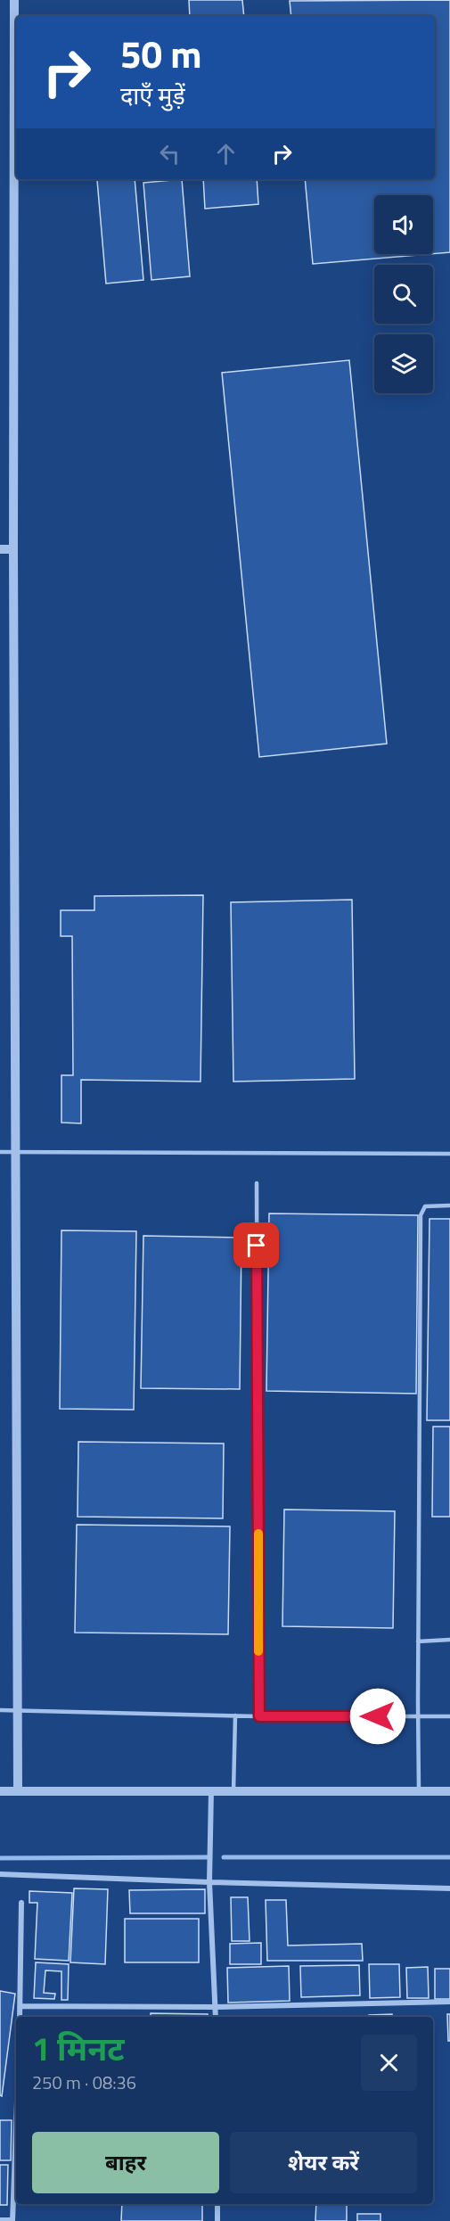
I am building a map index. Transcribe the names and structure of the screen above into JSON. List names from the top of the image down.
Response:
{
  "page": {
    "turn": ["50 m", "दाएँ मुड़ें"],
    "heading": ["1 मिनट", "250 m · 08:36"],
    "buttons": ["बाहर", "शेयर करें"]
  }
}
